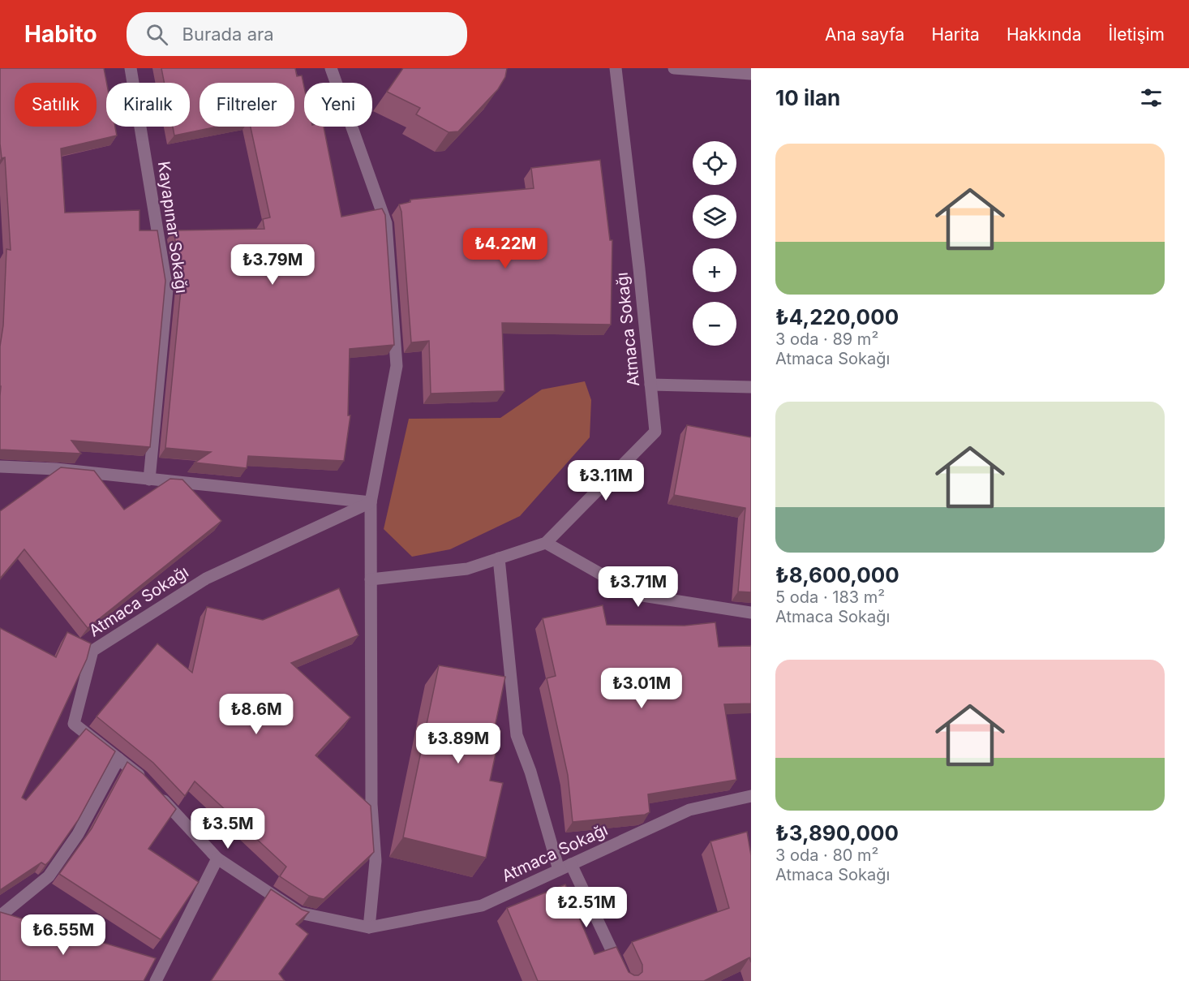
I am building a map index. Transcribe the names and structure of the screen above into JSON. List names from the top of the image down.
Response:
{
  "streets": {
    "street": ["Kayapınar Sokağı", "Atmaca Sokağı"]
  },
  "page": {
    "header": "Habito",
    "search": "Burada ara",
    "nav": [
      "Ana sayfa",
      "Harita",
      "Hakkında",
      "İletişim"
    ],
    "heading": "10 ilan",
    "chip": [
      "Satılık",
      "Kiralık",
      "Filtreler",
      "Yeni"
    ],
    "list": [
      {
        "name": "₺4,220,000",
        "note": "3 oda · 89 m² · Atmaca Sokağı"
      },
      {
        "name": "₺8,600,000",
        "note": "5 oda · 183 m² · Atmaca Sokağı"
      },
      {
        "name": "₺3,890,000",
        "note": "3 oda · 80 m² · Atmaca Sokağı"
      }
    ],
    "map_buttons": ["+", "−"],
    "price": [
      "₺4.22M",
      "₺3.79M",
      "₺3.11M",
      "₺3.71M",
      "₺3.01M",
      "₺8.6M",
      "₺3.89M",
      "₺3.5M",
      "₺2.51M",
      "₺6.55M"
    ]
  }
}
